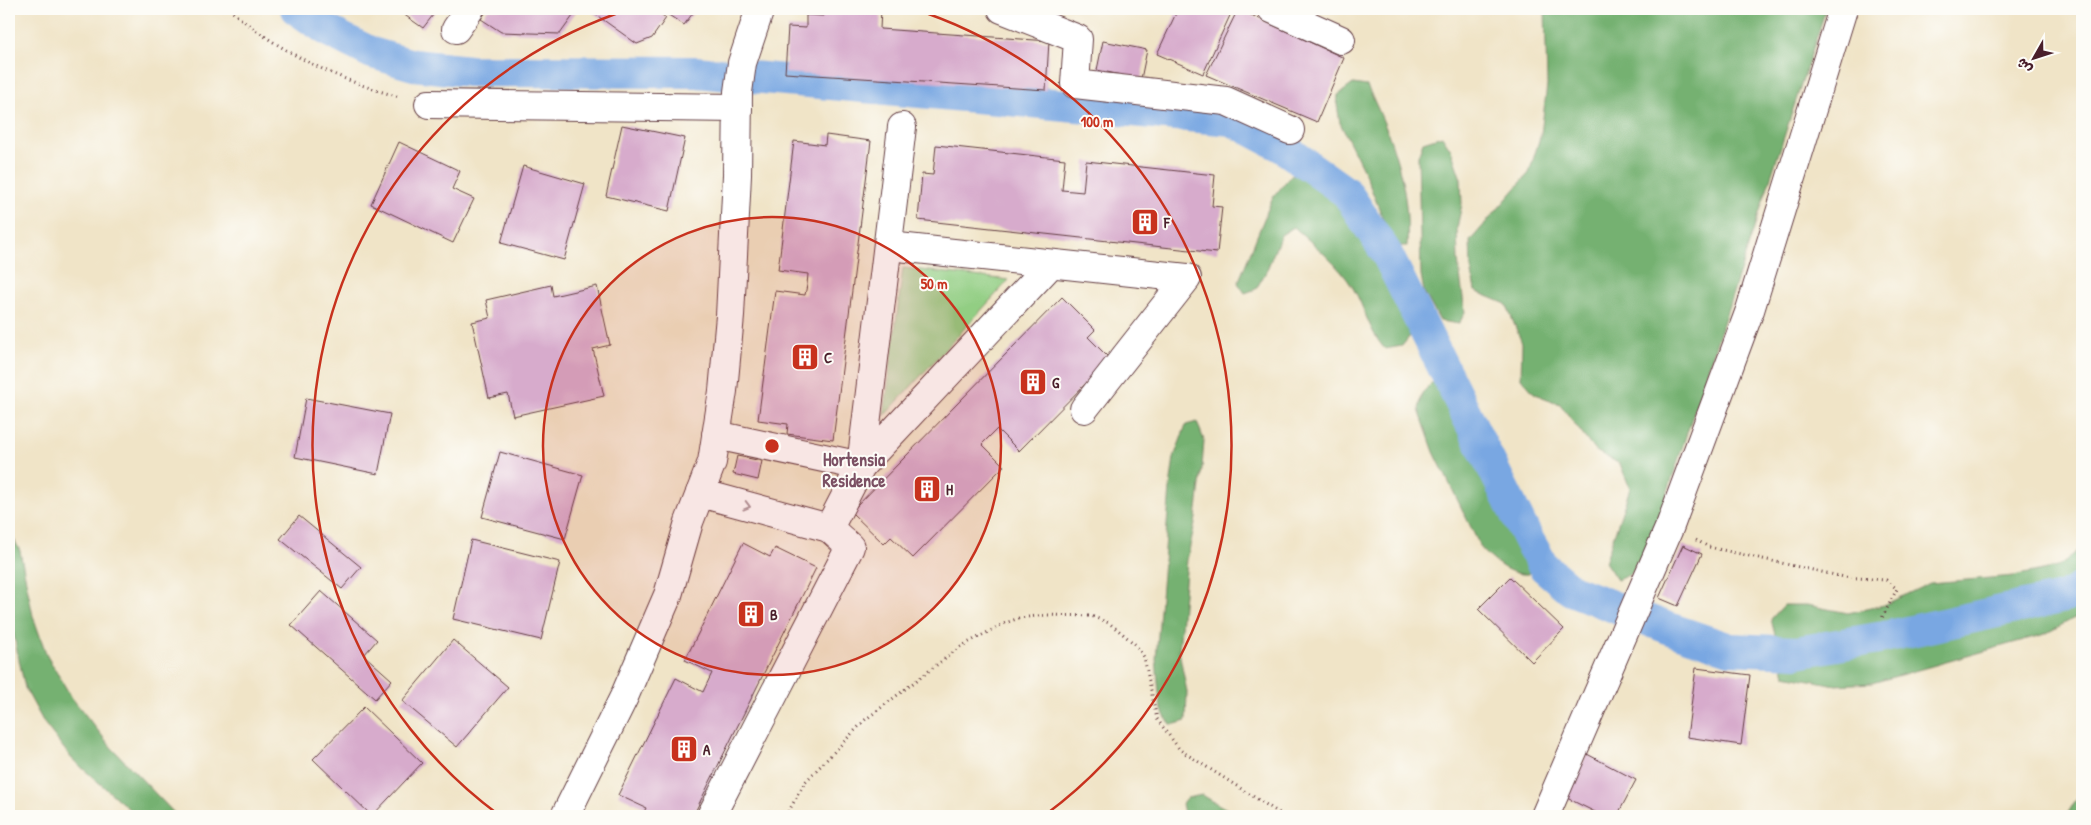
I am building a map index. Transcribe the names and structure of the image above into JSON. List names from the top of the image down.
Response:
{
  "districts": ["Hortensia Residence"],
  "places": {
    "building": [
      "F",
      "C",
      "G",
      "H",
      "B",
      "A"
    ]
  },
  "north": "bottom left",
  "rings": ["100 m", "50 m"]
}
